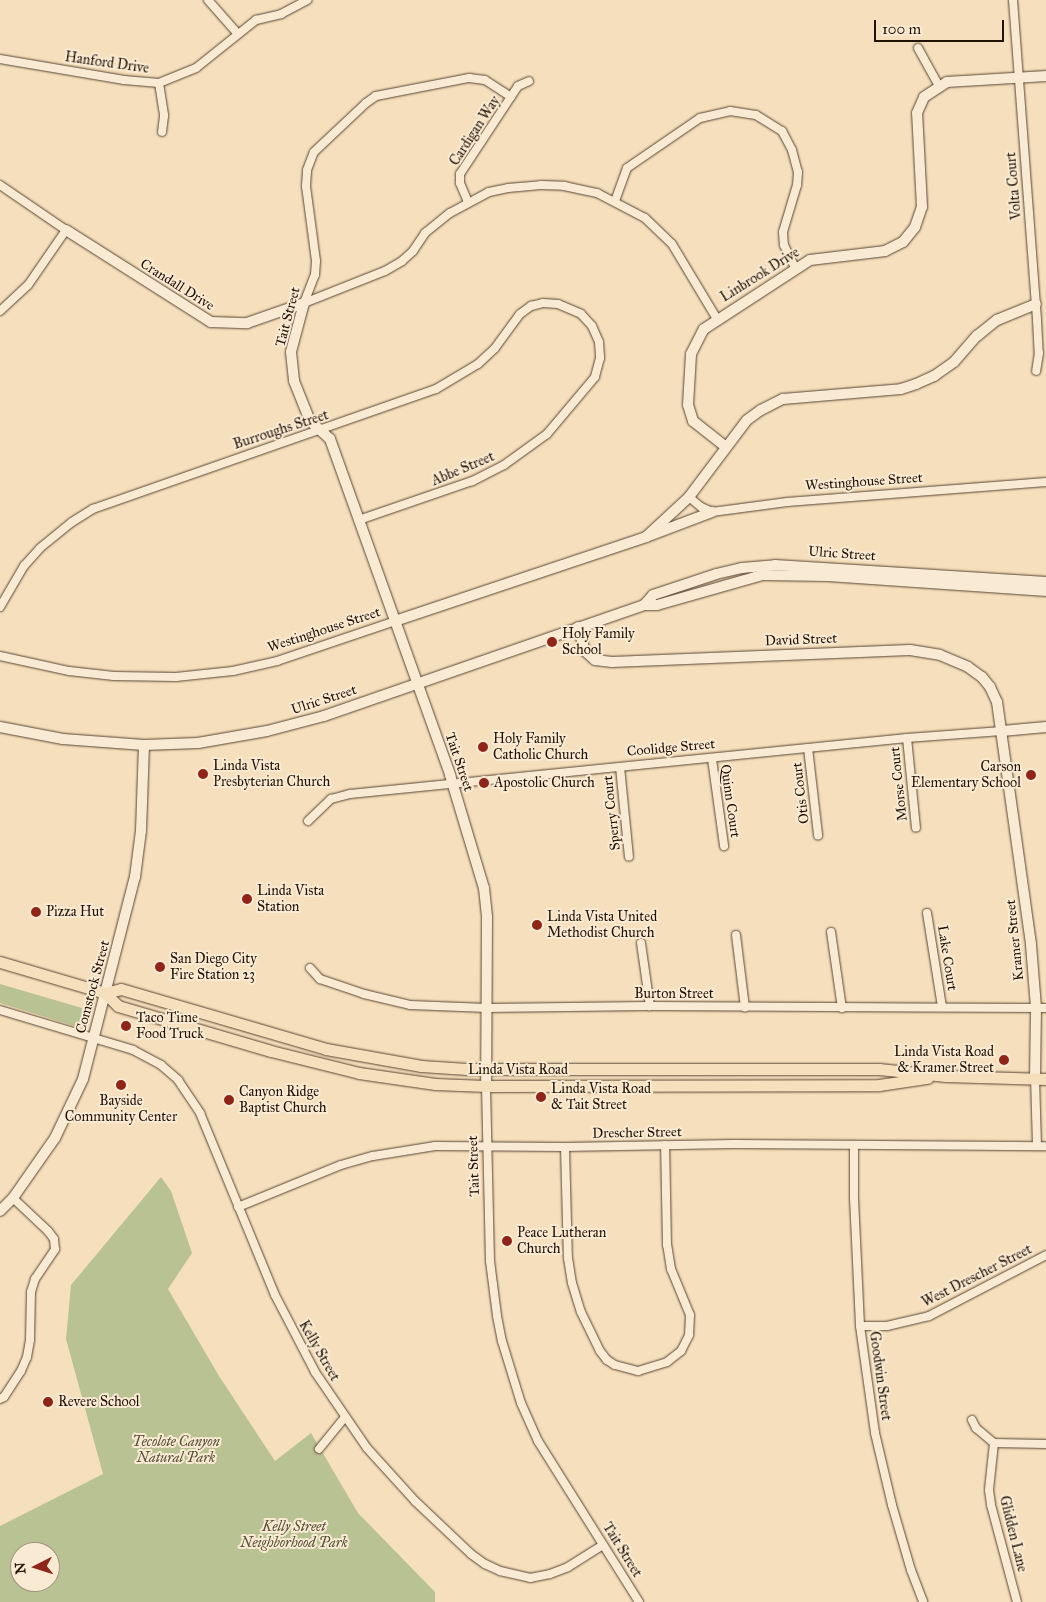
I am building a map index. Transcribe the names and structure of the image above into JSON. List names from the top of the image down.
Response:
{
  "streets": {
    "main road": ["Linda Vista Road"],
    "street": [
      "Hanford Drive",
      "Cardigan Way",
      "Volta Court",
      "Linbrook Drive",
      "Crandall Drive",
      "Tait Street",
      "Burroughs Street",
      "Abbe Street",
      "Westinghouse Street",
      "Ulric Street",
      "David Street",
      "Coolidge Street",
      "Morse Court",
      "Otis Court",
      "Quinn Court",
      "Sperry Court",
      "Kramer Street",
      "Lake Court",
      "Comstock Street",
      "Burton Street",
      "Drescher Street",
      "West Drescher Street",
      "Kelly Street",
      "Goodwin Street",
      "Glidden Lane"
    ]
  },
  "crossings": [
    ["Cardigan Way", "Crandall Drive"],
    ["Cardigan Way", "Tait Street"],
    ["Linbrook Drive", "Crandall Drive"],
    ["Crandall Drive", "Tait Street"],
    ["Tait Street", "Burroughs Street"],
    ["Tait Street", "Abbe Street"],
    ["Tait Street", "Westinghouse Street"],
    ["Tait Street", "Ulric Street"],
    ["Tait Street", "Coolidge Street"],
    ["Tait Street", "Burton Street"],
    ["Tait Street", "Linda Vista Road"],
    ["Tait Street", "Drescher Street"],
    ["Tait Street", "Kelly Street"],
    ["Burroughs Street", "Abbe Street"],
    ["Ulric Street", "David Street"],
    ["Ulric Street", "Comstock Street"],
    ["David Street", "Coolidge Street"],
    ["David Street", "Kramer Street"],
    ["Coolidge Street", "Morse Court"],
    ["Coolidge Street", "Otis Court"],
    ["Coolidge Street", "Quinn Court"],
    ["Coolidge Street", "Sperry Court"],
    ["Coolidge Street", "Kramer Street"],
    ["Kramer Street", "Burton Street"],
    ["Kramer Street", "Linda Vista Road"],
    ["Kramer Street", "Drescher Street"],
    ["Lake Court", "Burton Street"],
    ["Comstock Street", "Linda Vista Road"],
    ["Comstock Street", "Kelly Street"],
    ["Drescher Street", "Kelly Street"],
    ["Drescher Street", "Goodwin Street"],
    ["West Drescher Street", "Goodwin Street"]
  ],
  "parks": ["Tecolote Canyon Natural Park", "Kelly Street Neighborhood Park"],
  "places": [
    "Holy Family School",
    "Holy Family Catholic Church",
    "Linda Vista Presbyterian Church",
    "Carson Elementary School",
    "Apostolic Church",
    "Linda Vista Station",
    "Pizza Hut",
    "Linda Vista United Methodist Church",
    "San Diego City Fire Station 23",
    "Taco Time Food Truck",
    "Linda Vista Road & Kramer Street",
    "Bayside Community Center",
    "Linda Vista Road & Tait Street",
    "Canyon Ridge Baptist Church",
    "Peace Lutheran Church",
    "Revere School"
  ],
  "scale_bar": "100 m",
  "north": "left"
}
